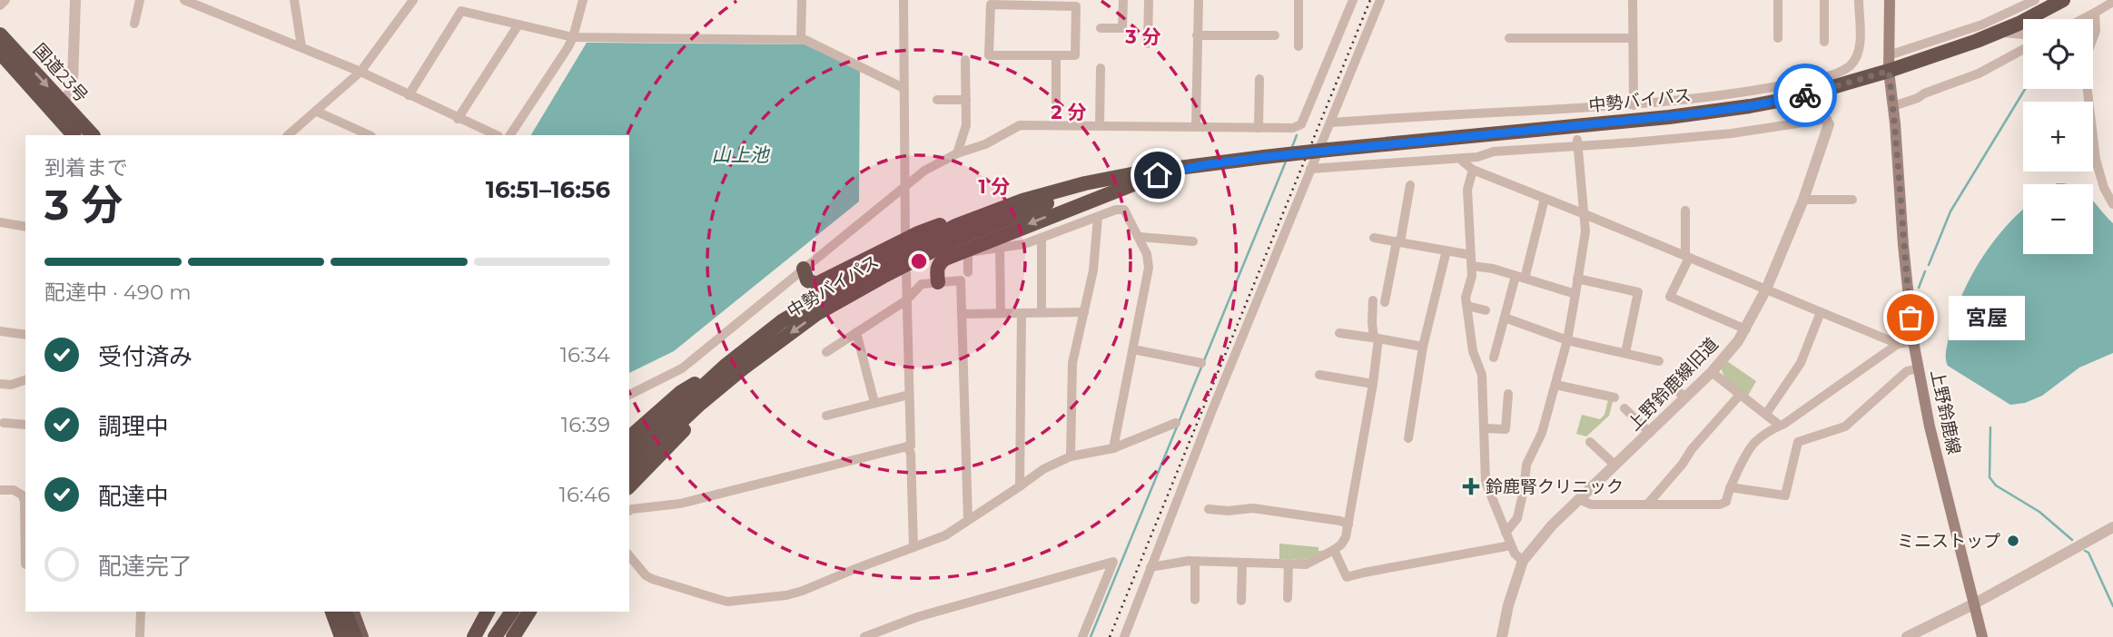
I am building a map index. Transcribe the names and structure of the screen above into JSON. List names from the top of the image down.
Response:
{
  "streets": {
    "highway": ["国道23号", "中勢バイパス"],
    "main road": ["上野鈴鹿線"],
    "street": ["上野鈴鹿線旧道"]
  },
  "crossings": [
    ["中勢バイパス", "上野鈴鹿線"]
  ],
  "water": ["山上池"],
  "places": {
    "other": ["宮屋", "ミニストップ"],
    "health": ["鈴鹿腎クリニック"]
  },
  "page": {
    "map_buttons": ["+", "−"],
    "heading": ["3 分", "到着まで", "16:51–16:56"],
    "bar": "配達中 · 490 m",
    "bubble": "宮屋",
    "list": [
      ["受付済み", "16:34"],
      ["調理中", "16:39"],
      ["配達中", "16:46"],
      "配達完了"
    ]
  },
  "rings": ["3 分", "2 分", "1 分"]
}
